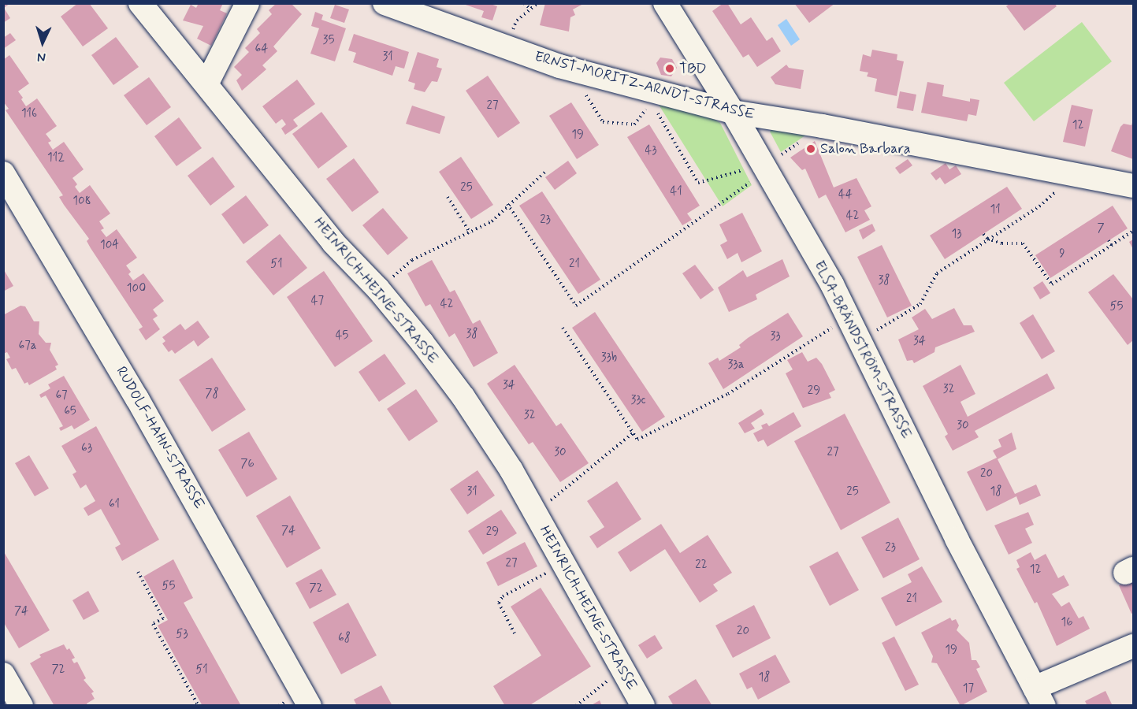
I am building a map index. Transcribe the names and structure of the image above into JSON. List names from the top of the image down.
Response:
{
  "streets": {
    "street": [
      "ERNST-MORITZ-ARNDT-STRASSE",
      "HEINRICH-HEINE-STRASSE",
      "ELSA-BRÄNDSTRÖM-STRASSE",
      "RUDOLF-HAHN-STRASSE"
    ]
  },
  "crossings": [
    ["ERNST-MORITZ-ARNDT-STRASSE", "ELSA-BRÄNDSTRÖM-STRASSE"]
  ],
  "places": ["TBD", "Salon Barbara"],
  "house_numbers": [
    "35",
    "64",
    "31",
    "27",
    "116",
    "12",
    "19",
    "43",
    "112",
    "25",
    "41",
    "44",
    "108",
    "11",
    "42",
    "23",
    "7",
    "13",
    "104",
    "9",
    "51",
    "21",
    "38",
    "100",
    "47",
    "42",
    "55",
    "38",
    "45",
    "33",
    "34",
    "67a",
    "33b",
    "33a",
    "34",
    "32",
    "29",
    "78",
    "67",
    "33c",
    "65",
    "32",
    "30",
    "63",
    "30",
    "27",
    "76",
    "20",
    "31",
    "25",
    "18",
    "61",
    "74",
    "29",
    "23",
    "27",
    "22",
    "12",
    "55",
    "72",
    "21",
    "74",
    "16",
    "20",
    "53",
    "68",
    "19",
    "72",
    "51",
    "18",
    "17"
  ],
  "north": "bottom"
}
